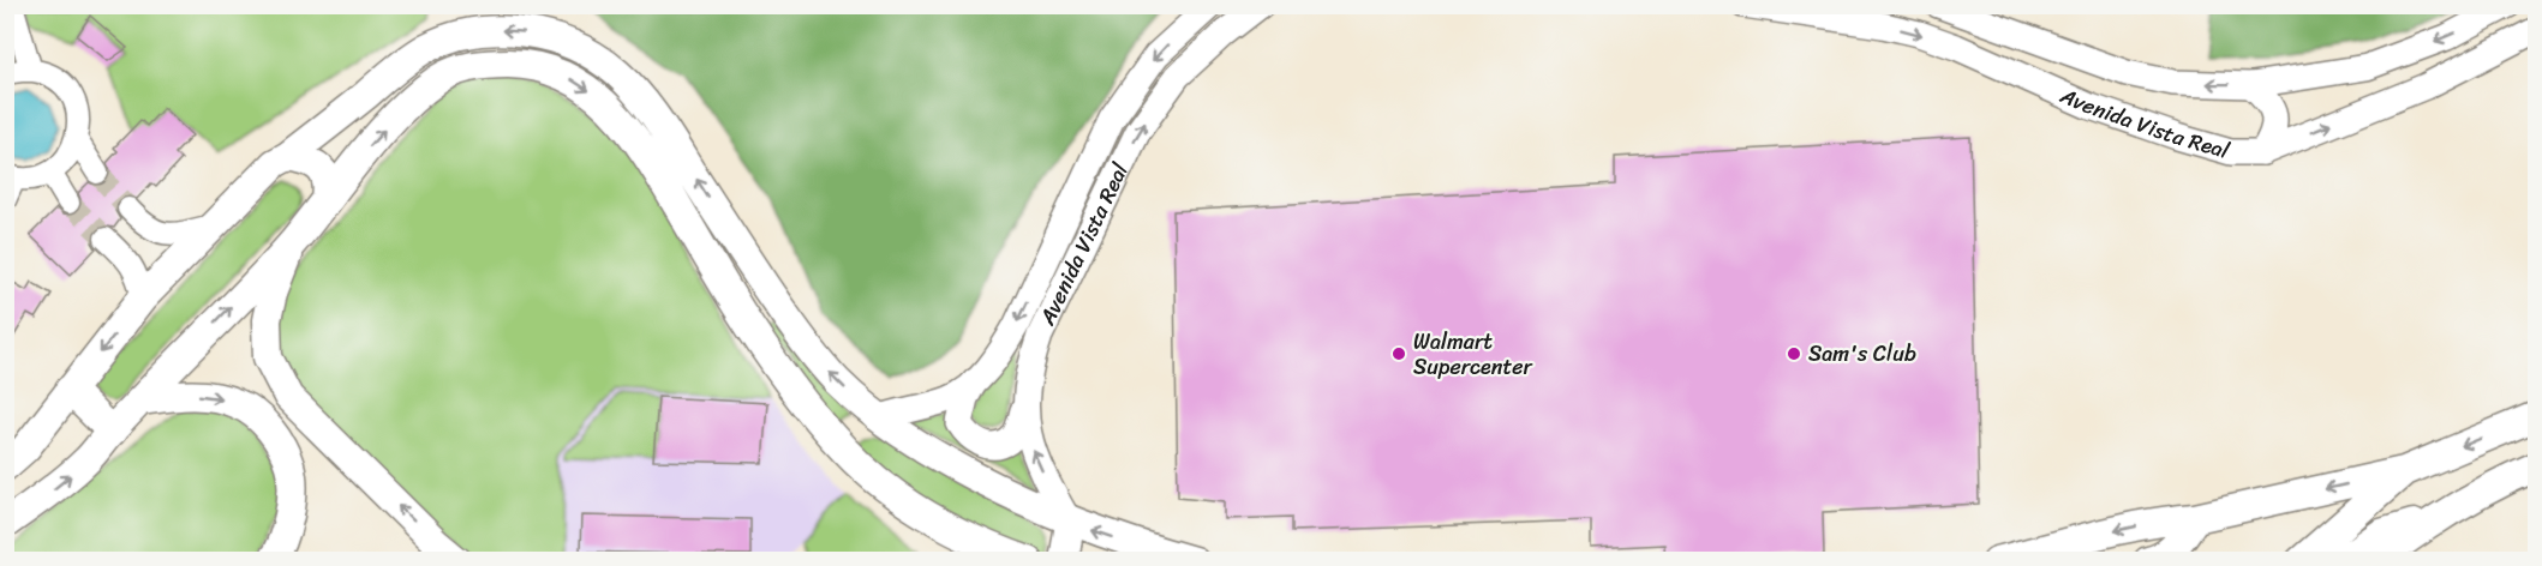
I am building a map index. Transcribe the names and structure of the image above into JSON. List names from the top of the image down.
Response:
{
  "streets": {
    "street": ["Avenida Vista Real"]
  },
  "places": ["Walmart Supercenter", "Sam's Club"]
}
